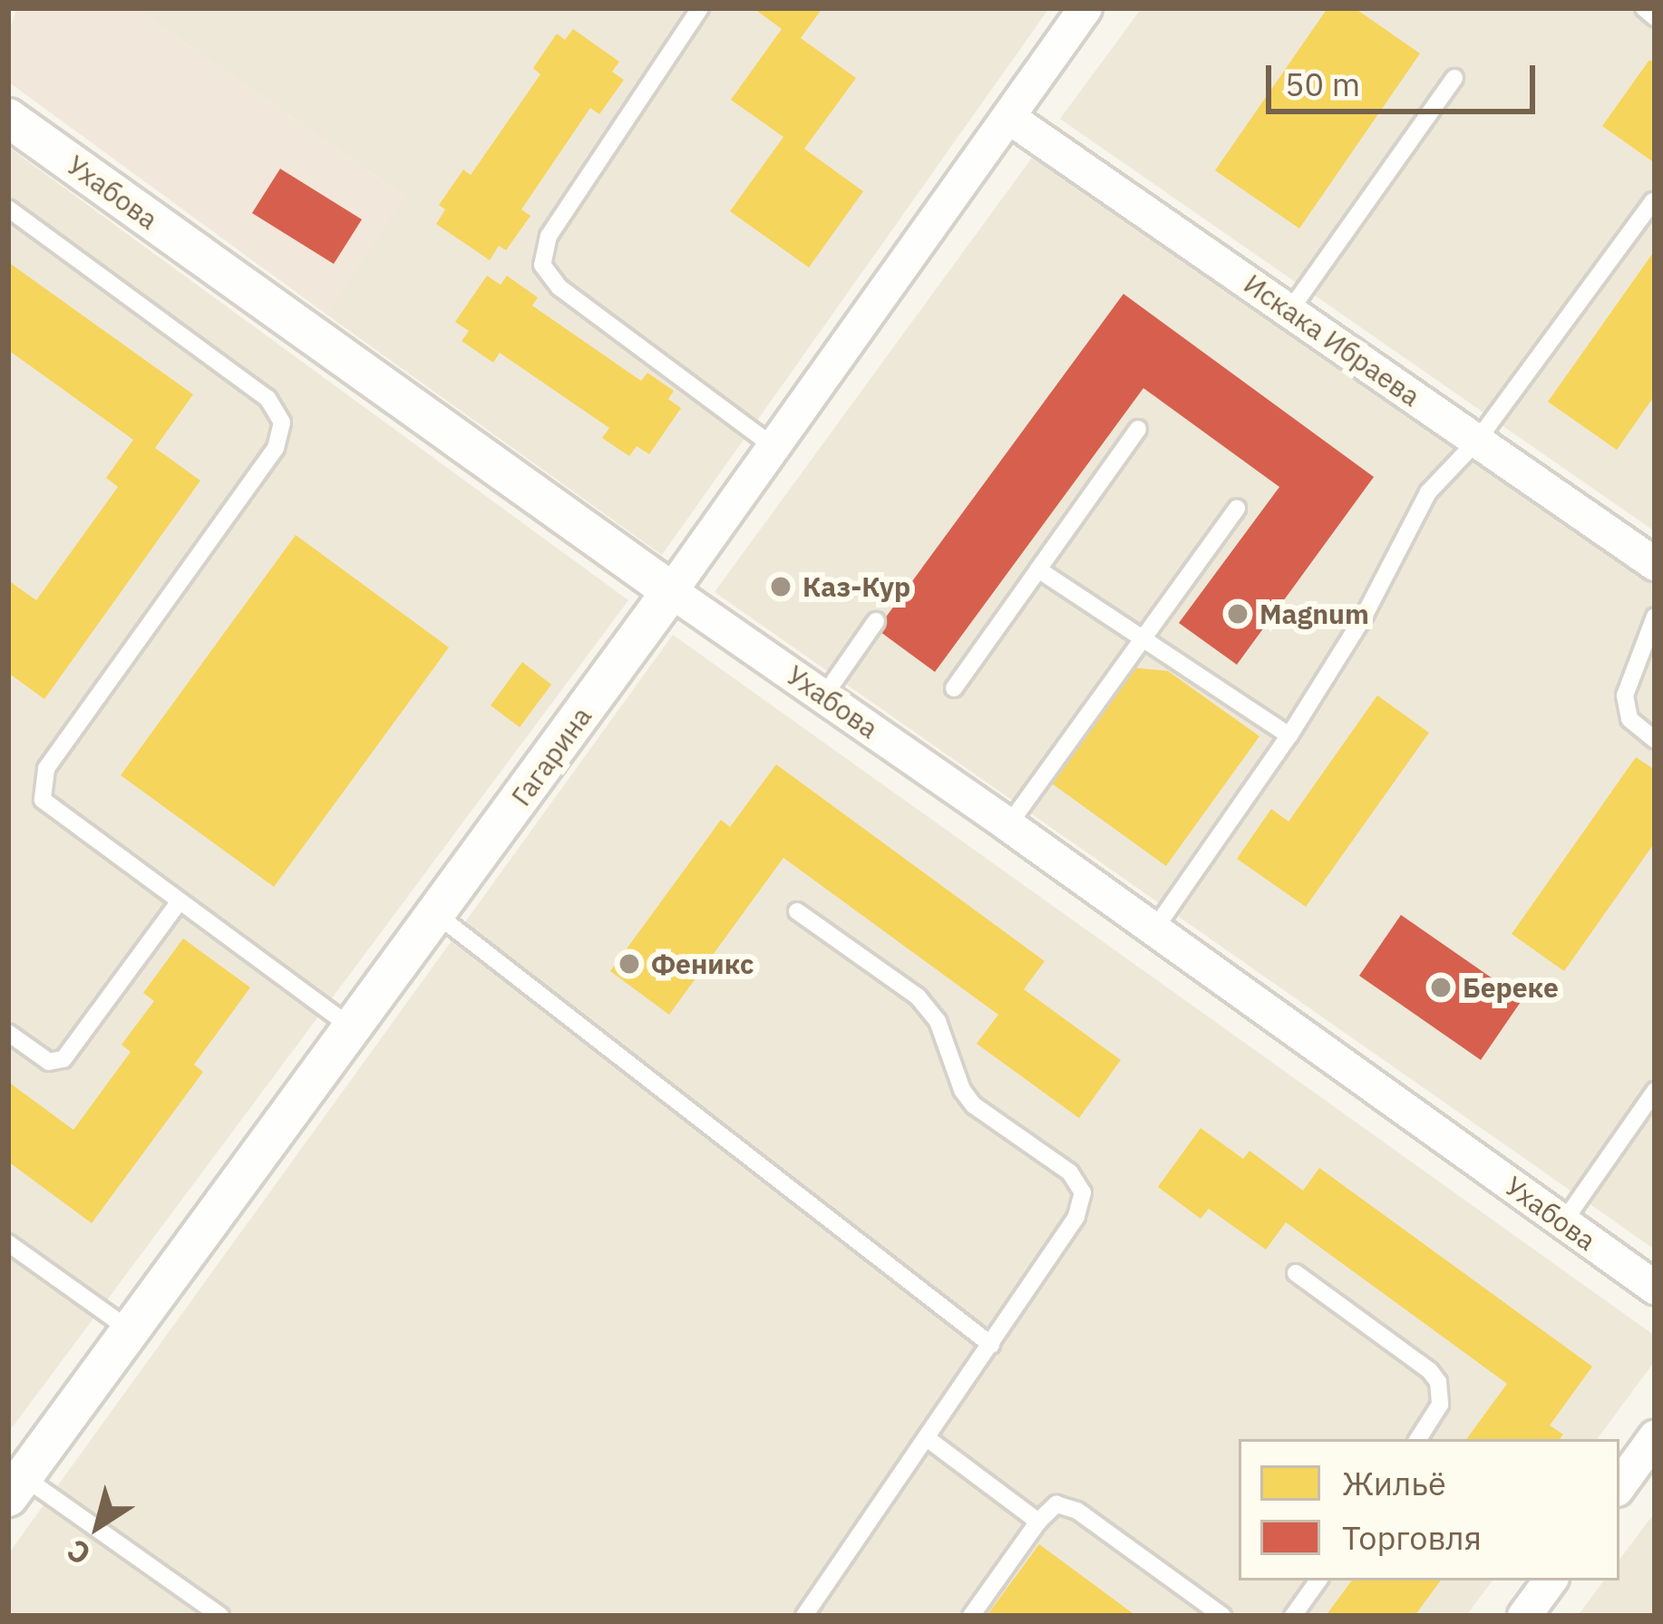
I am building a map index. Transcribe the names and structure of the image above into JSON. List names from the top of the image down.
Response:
{
  "streets": {
    "street": ["Ухабова", "Искака Ибраева", "Гагарина"]
  },
  "crossings": [
    ["Ухабова", "Гагарина"],
    ["Искака Ибраева", "Гагарина"]
  ],
  "places": [
    "Каз-Кур",
    "Magnum",
    "Феникс",
    "Береке"
  ],
  "legend": ["Жильё", "Торговля"],
  "scale_bar": "50 m",
  "north": "bottom left"
}
